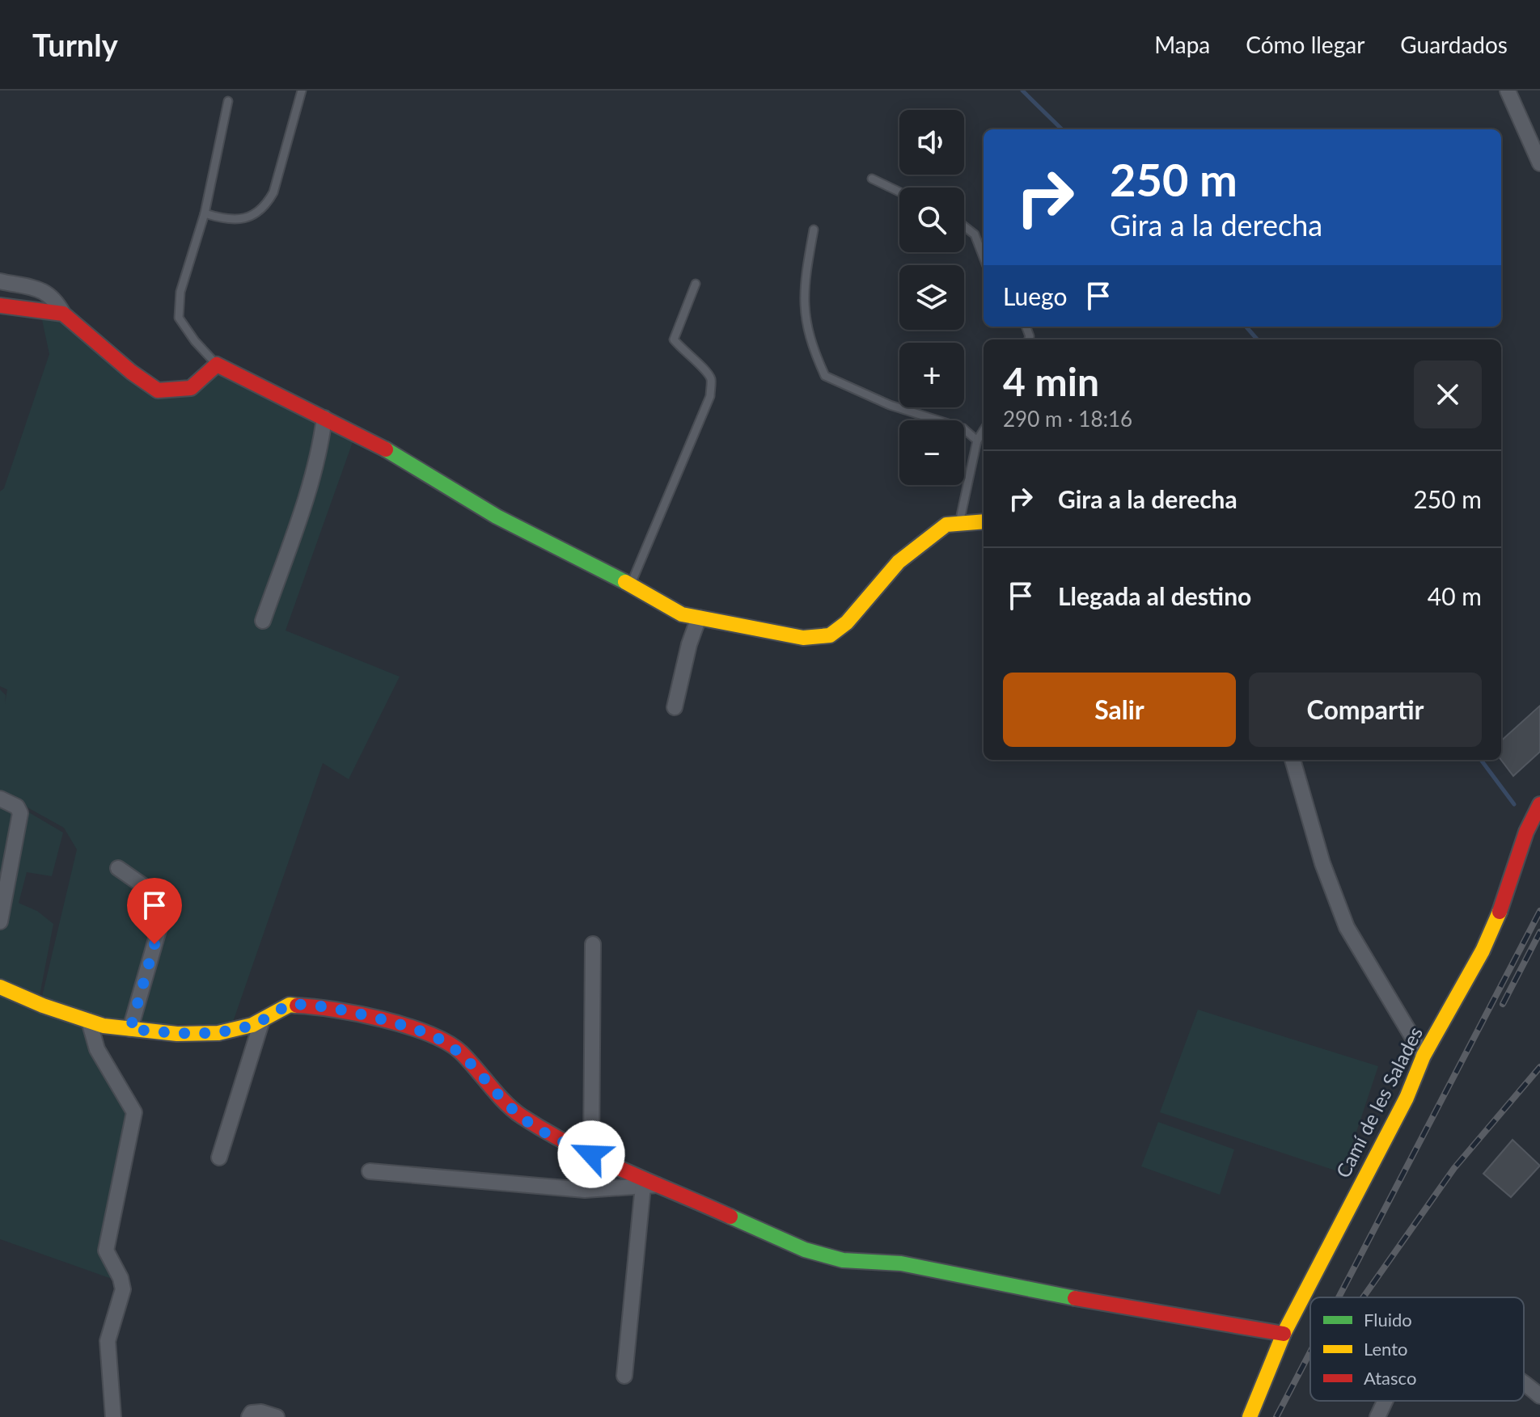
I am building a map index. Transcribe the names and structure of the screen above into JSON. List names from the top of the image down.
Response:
{
  "streets": {
    "street": ["Camí de les Salades"]
  },
  "legend": ["Fluido", "Lento", "Atasco"],
  "page": {
    "header": "Turnly",
    "nav": ["Mapa", "Cómo llegar", "Guardados"],
    "map_buttons": ["+", "−"],
    "turn": ["250 m", "Gira a la derecha"],
    "then": "Luego",
    "heading": ["4 min", "290 m · 18:16"],
    "list": [
      {
        "name": "Gira a la derecha",
        "value": "250 m"
      },
      {
        "name": "Llegada al destino",
        "value": "40 m"
      }
    ],
    "buttons": ["Salir", "Compartir"]
  }
}
